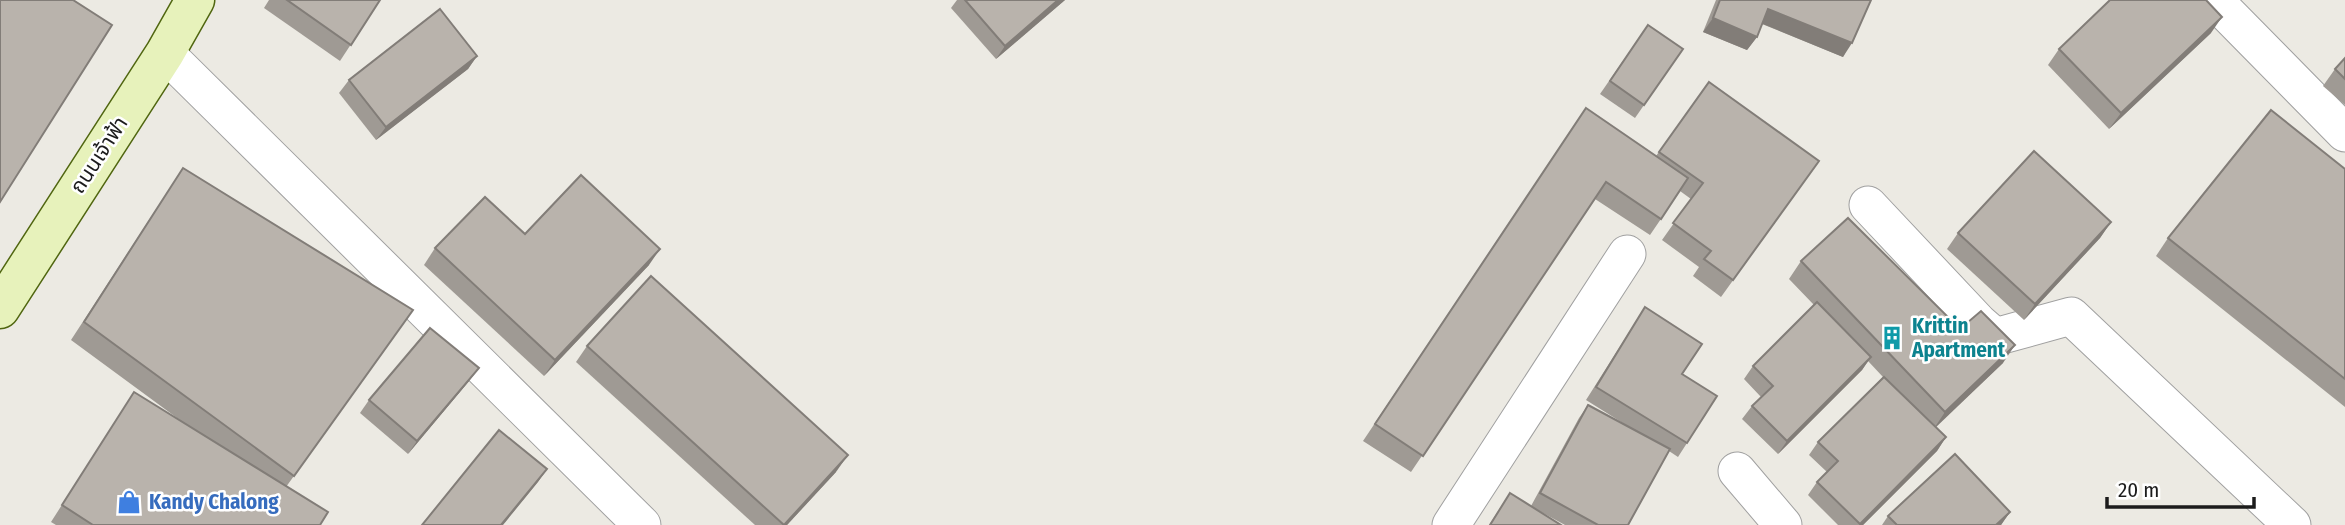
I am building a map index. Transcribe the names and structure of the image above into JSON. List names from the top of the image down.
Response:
{
  "streets": {
    "main road": ["ถนนเจ้าฟ้า"]
  },
  "places": {
    "building": ["Krittin Apartment"],
    "shop": ["Kandy Chalong"]
  },
  "scale_bar": "20 m"
}
